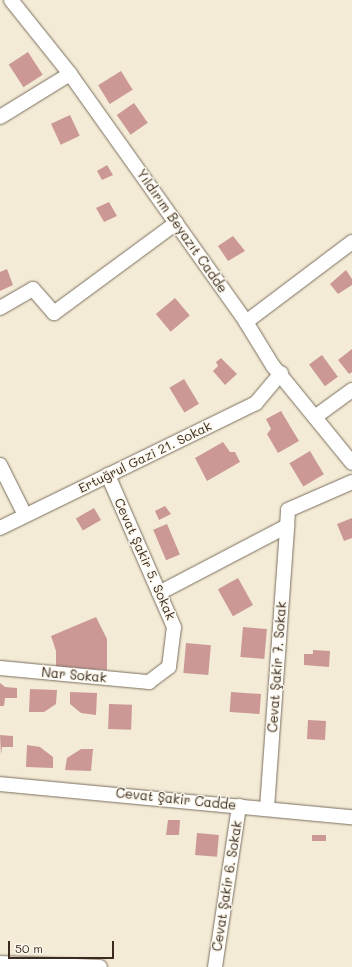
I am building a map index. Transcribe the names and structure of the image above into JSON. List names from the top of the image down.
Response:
{
  "streets": {
    "street": [
      "Yıldırım Beyazıt Cadde",
      "Ertuğrul Gazi 21. Sokak",
      "Cevat Şakir 5. Sokak",
      "Cevat Şakir 7. Sokak",
      "Nar Sokak",
      "Cevat Şakir Cadde",
      "Cevat Şakir 6. Sokak"
    ]
  },
  "crossings": [
    ["Yıldırım Beyazıt Cadde", "Ertuğrul Gazi 21. Sokak"],
    ["Ertuğrul Gazi 21. Sokak", "Cevat Şakir 5. Sokak"],
    ["Cevat Şakir 5. Sokak", "Nar Sokak"],
    ["Cevat Şakir 7. Sokak", "Cevat Şakir Cadde"],
    ["Cevat Şakir Cadde", "Cevat Şakir 6. Sokak"]
  ],
  "scale_bar": "50 m"
}
